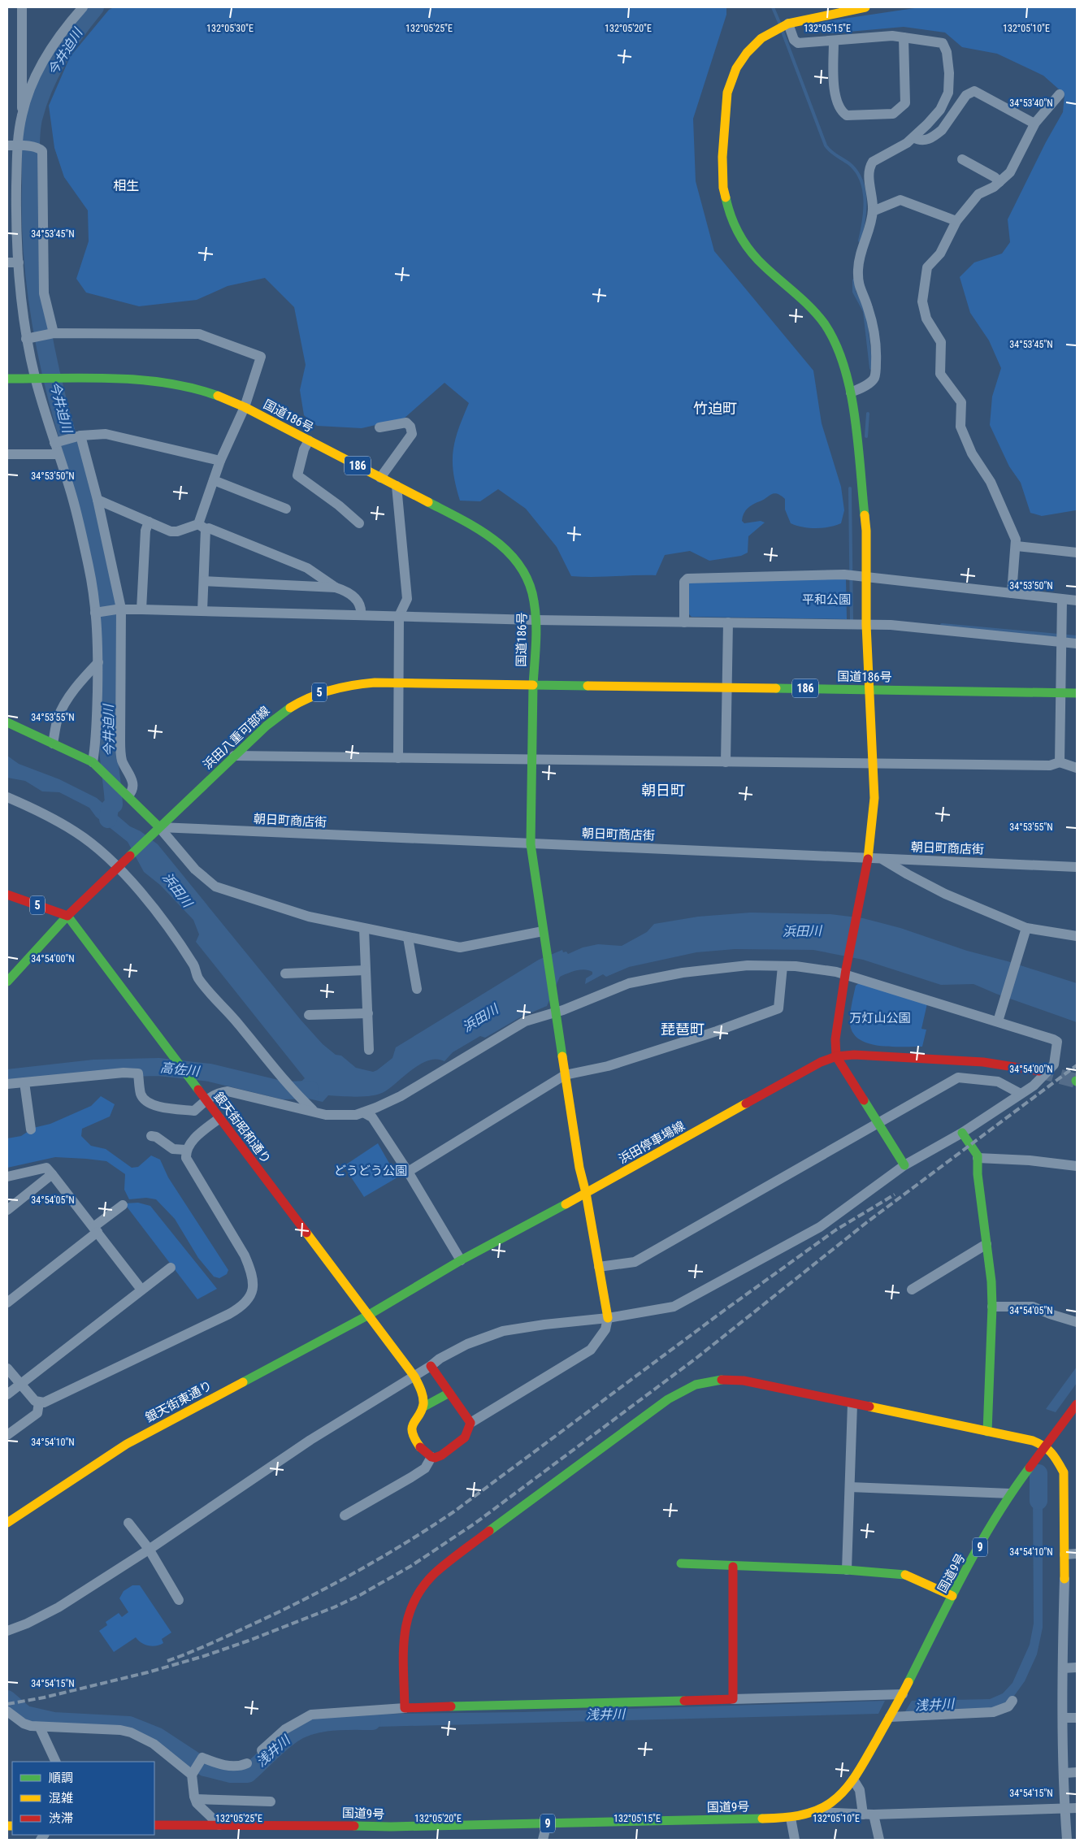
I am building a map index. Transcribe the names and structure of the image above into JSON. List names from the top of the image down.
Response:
{
  "streets": {
    "main road": [
      "国道186号",
      "186",
      "5",
      "浜田八重可部線",
      "銀天街昭和通り",
      "浜田停車場線",
      "銀天街東通り",
      "9",
      "国道9号"
    ],
    "street": ["朝日町商店街"]
  },
  "crossings": [
    ["国道186号", "浜田八重可部線"],
    ["5", "浜田八重可部線"],
    ["5", "銀天街昭和通り"],
    ["浜田八重可部線", "朝日町商店街"],
    ["浜田八重可部線", "銀天街昭和通り"],
    ["銀天街昭和通り", "浜田停車場線"],
    ["銀天街昭和通り", "銀天街東通り"],
    ["浜田停車場線", "銀天街東通り"]
  ],
  "districts": [
    "相生",
    "竹迫町",
    "朝日町",
    "琵琶町"
  ],
  "water": [
    "今井迫川",
    "浜田川",
    "高佐川",
    "浅井川"
  ],
  "parks": ["平和公園", "万灯山公園", "どうどう公園"],
  "legend": ["順調", "混雑", "渋滞"],
  "coordinates": [
    "132°05'30\"E",
    "132°05'25\"E",
    "132°05'20\"E",
    "132°05'15\"E",
    "132°05'10\"E",
    "34°53'40\"N",
    "34°53'45\"N",
    "34°53'50\"N",
    "34°53'55\"N",
    "34°54'00\"N",
    "34°54'05\"N",
    "34°54'10\"N",
    "34°54'15\"N"
  ]
}
